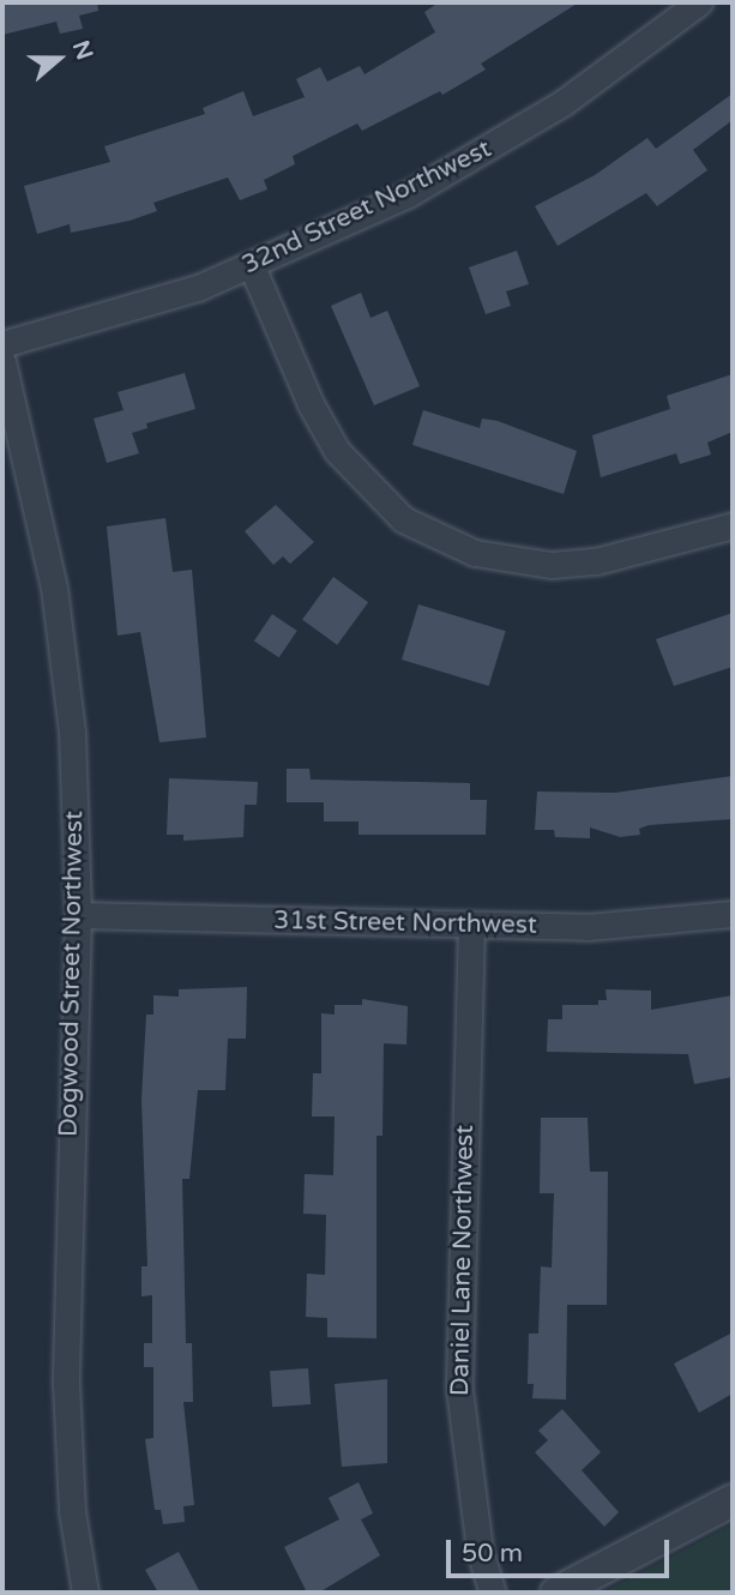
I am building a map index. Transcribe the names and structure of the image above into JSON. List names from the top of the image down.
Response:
{
  "streets": {
    "street": [
      "32nd Street Northwest",
      "31st Street Northwest",
      "Dogwood Street Northwest",
      "Daniel Lane Northwest"
    ]
  },
  "crossings": [
    ["31st Street Northwest", "Dogwood Street Northwest"],
    ["31st Street Northwest", "Daniel Lane Northwest"]
  ],
  "scale_bar": "50 m",
  "north": "right"
}
